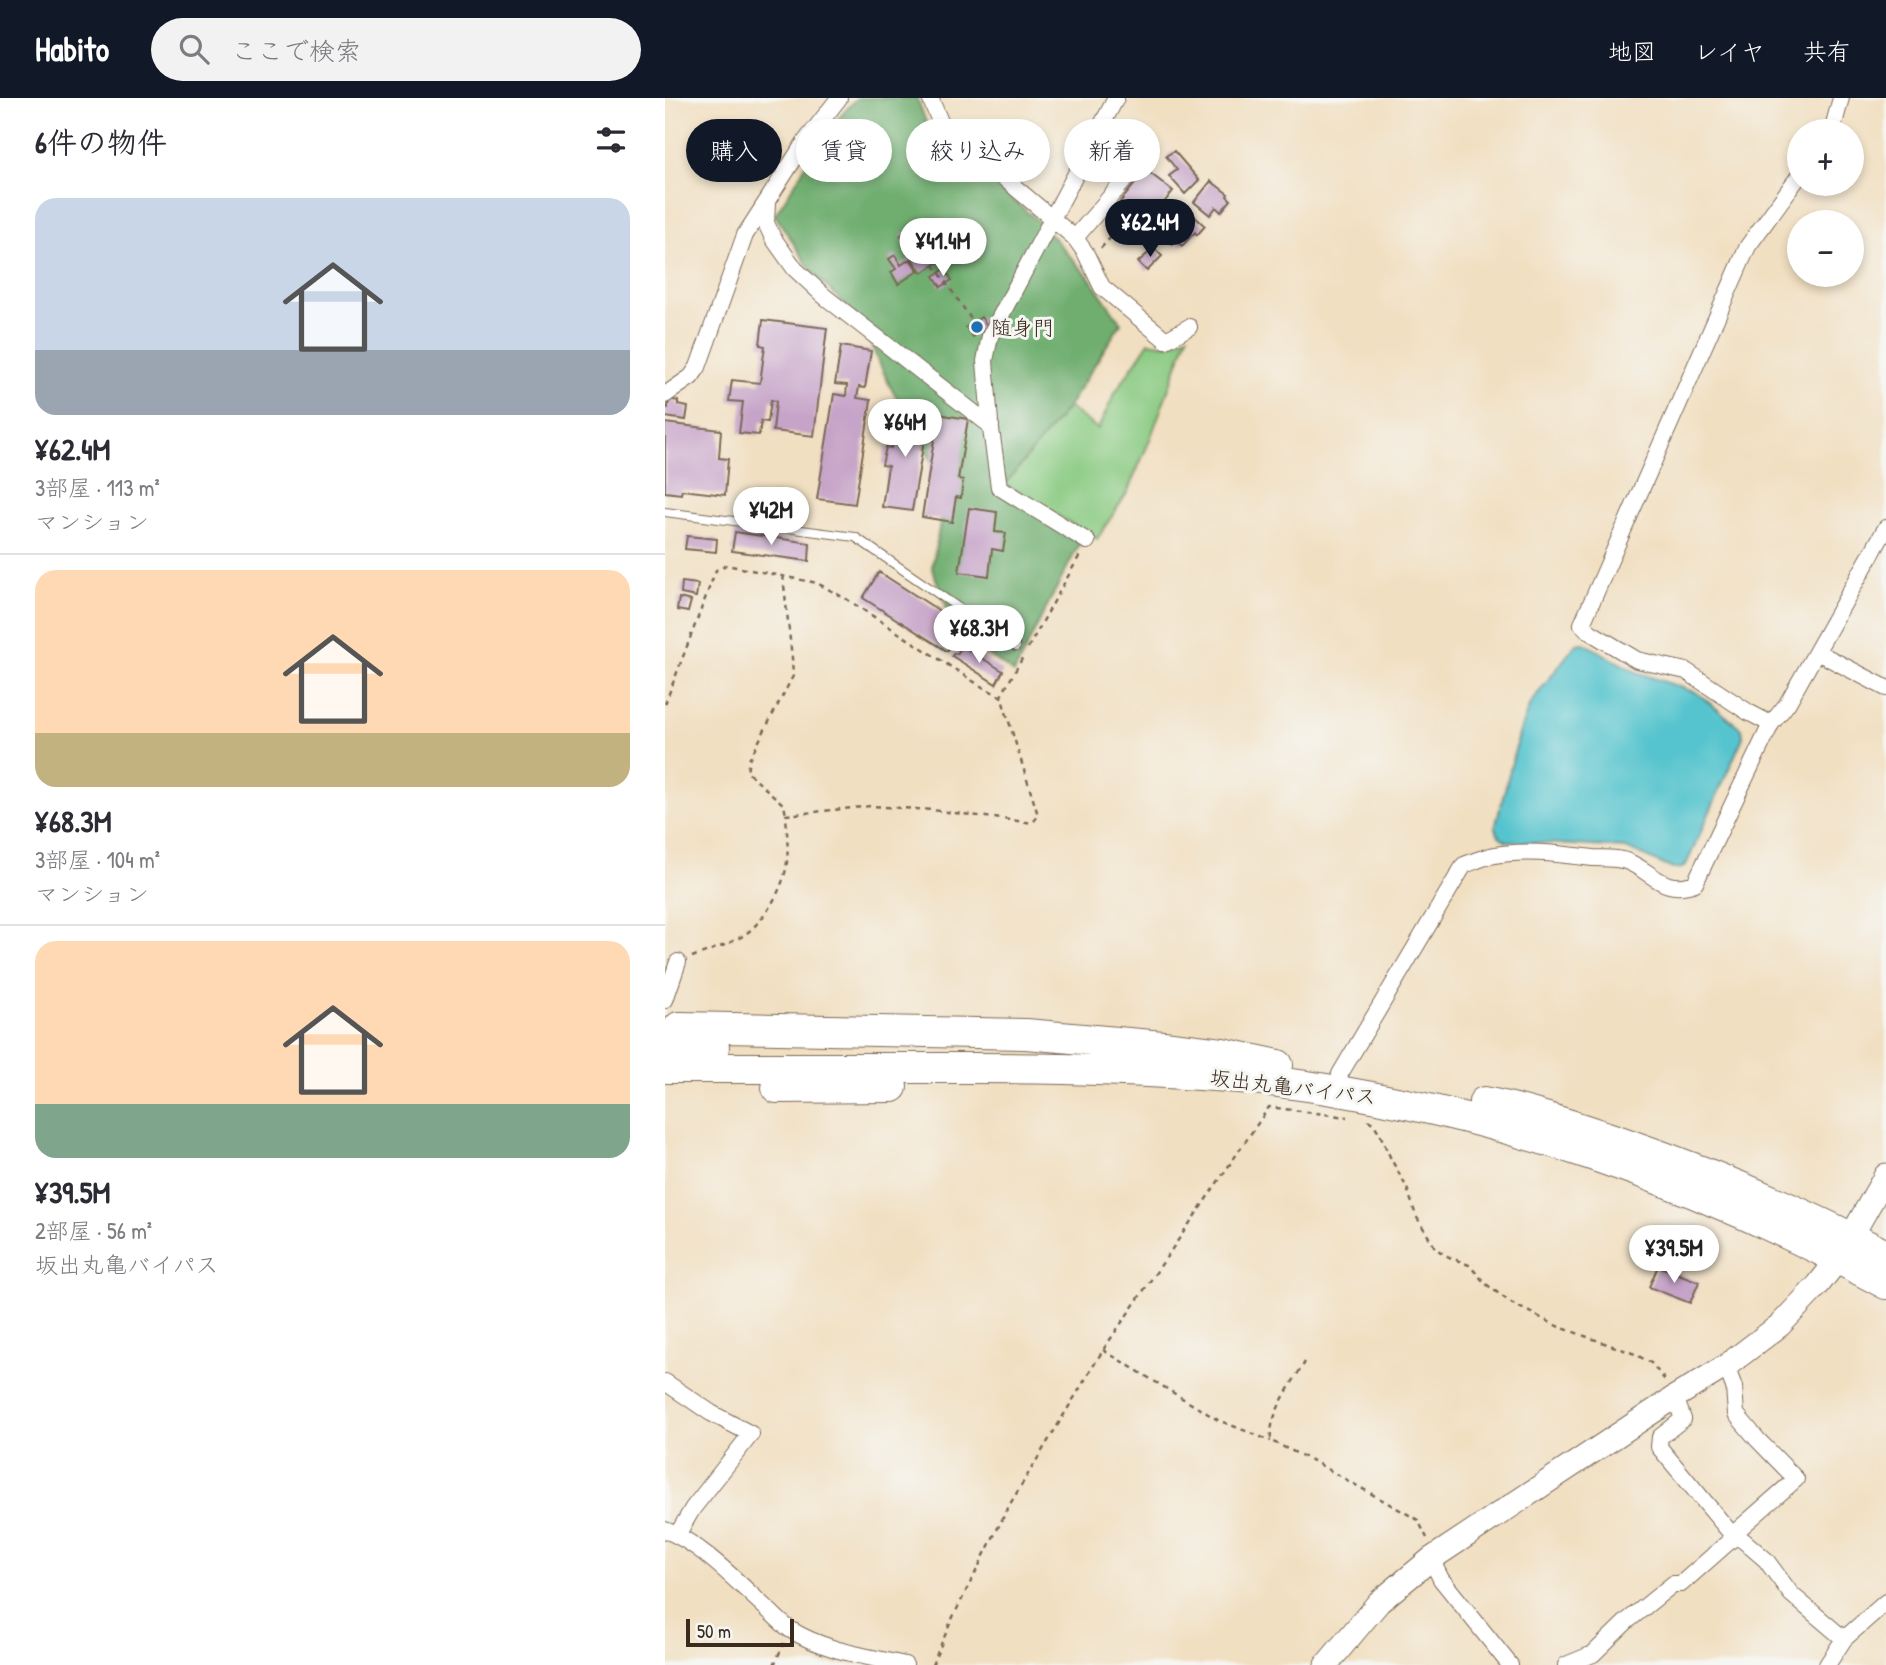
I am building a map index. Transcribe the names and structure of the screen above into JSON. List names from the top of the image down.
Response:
{
  "streets": {
    "highway": ["坂出丸亀バイパス"]
  },
  "places": ["随身門"],
  "scale_bar": "50 m",
  "page": {
    "header": "Habito",
    "search": "ここで検索",
    "nav": ["地図", "レイヤ", "共有"],
    "heading": "6件の物件",
    "map_buttons": ["+", "−"],
    "chip": [
      "購入",
      "賃貸",
      "絞り込み",
      "新着"
    ],
    "list": [
      {
        "name": "¥62.4M",
        "note": "3部屋 · 113 m² · マンション"
      },
      {
        "name": "¥68.3M",
        "note": "3部屋 · 104 m² · マンション"
      },
      {
        "name": "¥39.5M",
        "note": "2部屋 · 56 m² · 坂出丸亀バイパス"
      }
    ],
    "price": [
      "¥62.4M",
      "¥41.4M",
      "¥64M",
      "¥42M",
      "¥68.3M",
      "¥39.5M"
    ],
    "scale": "50 m"
  }
}
